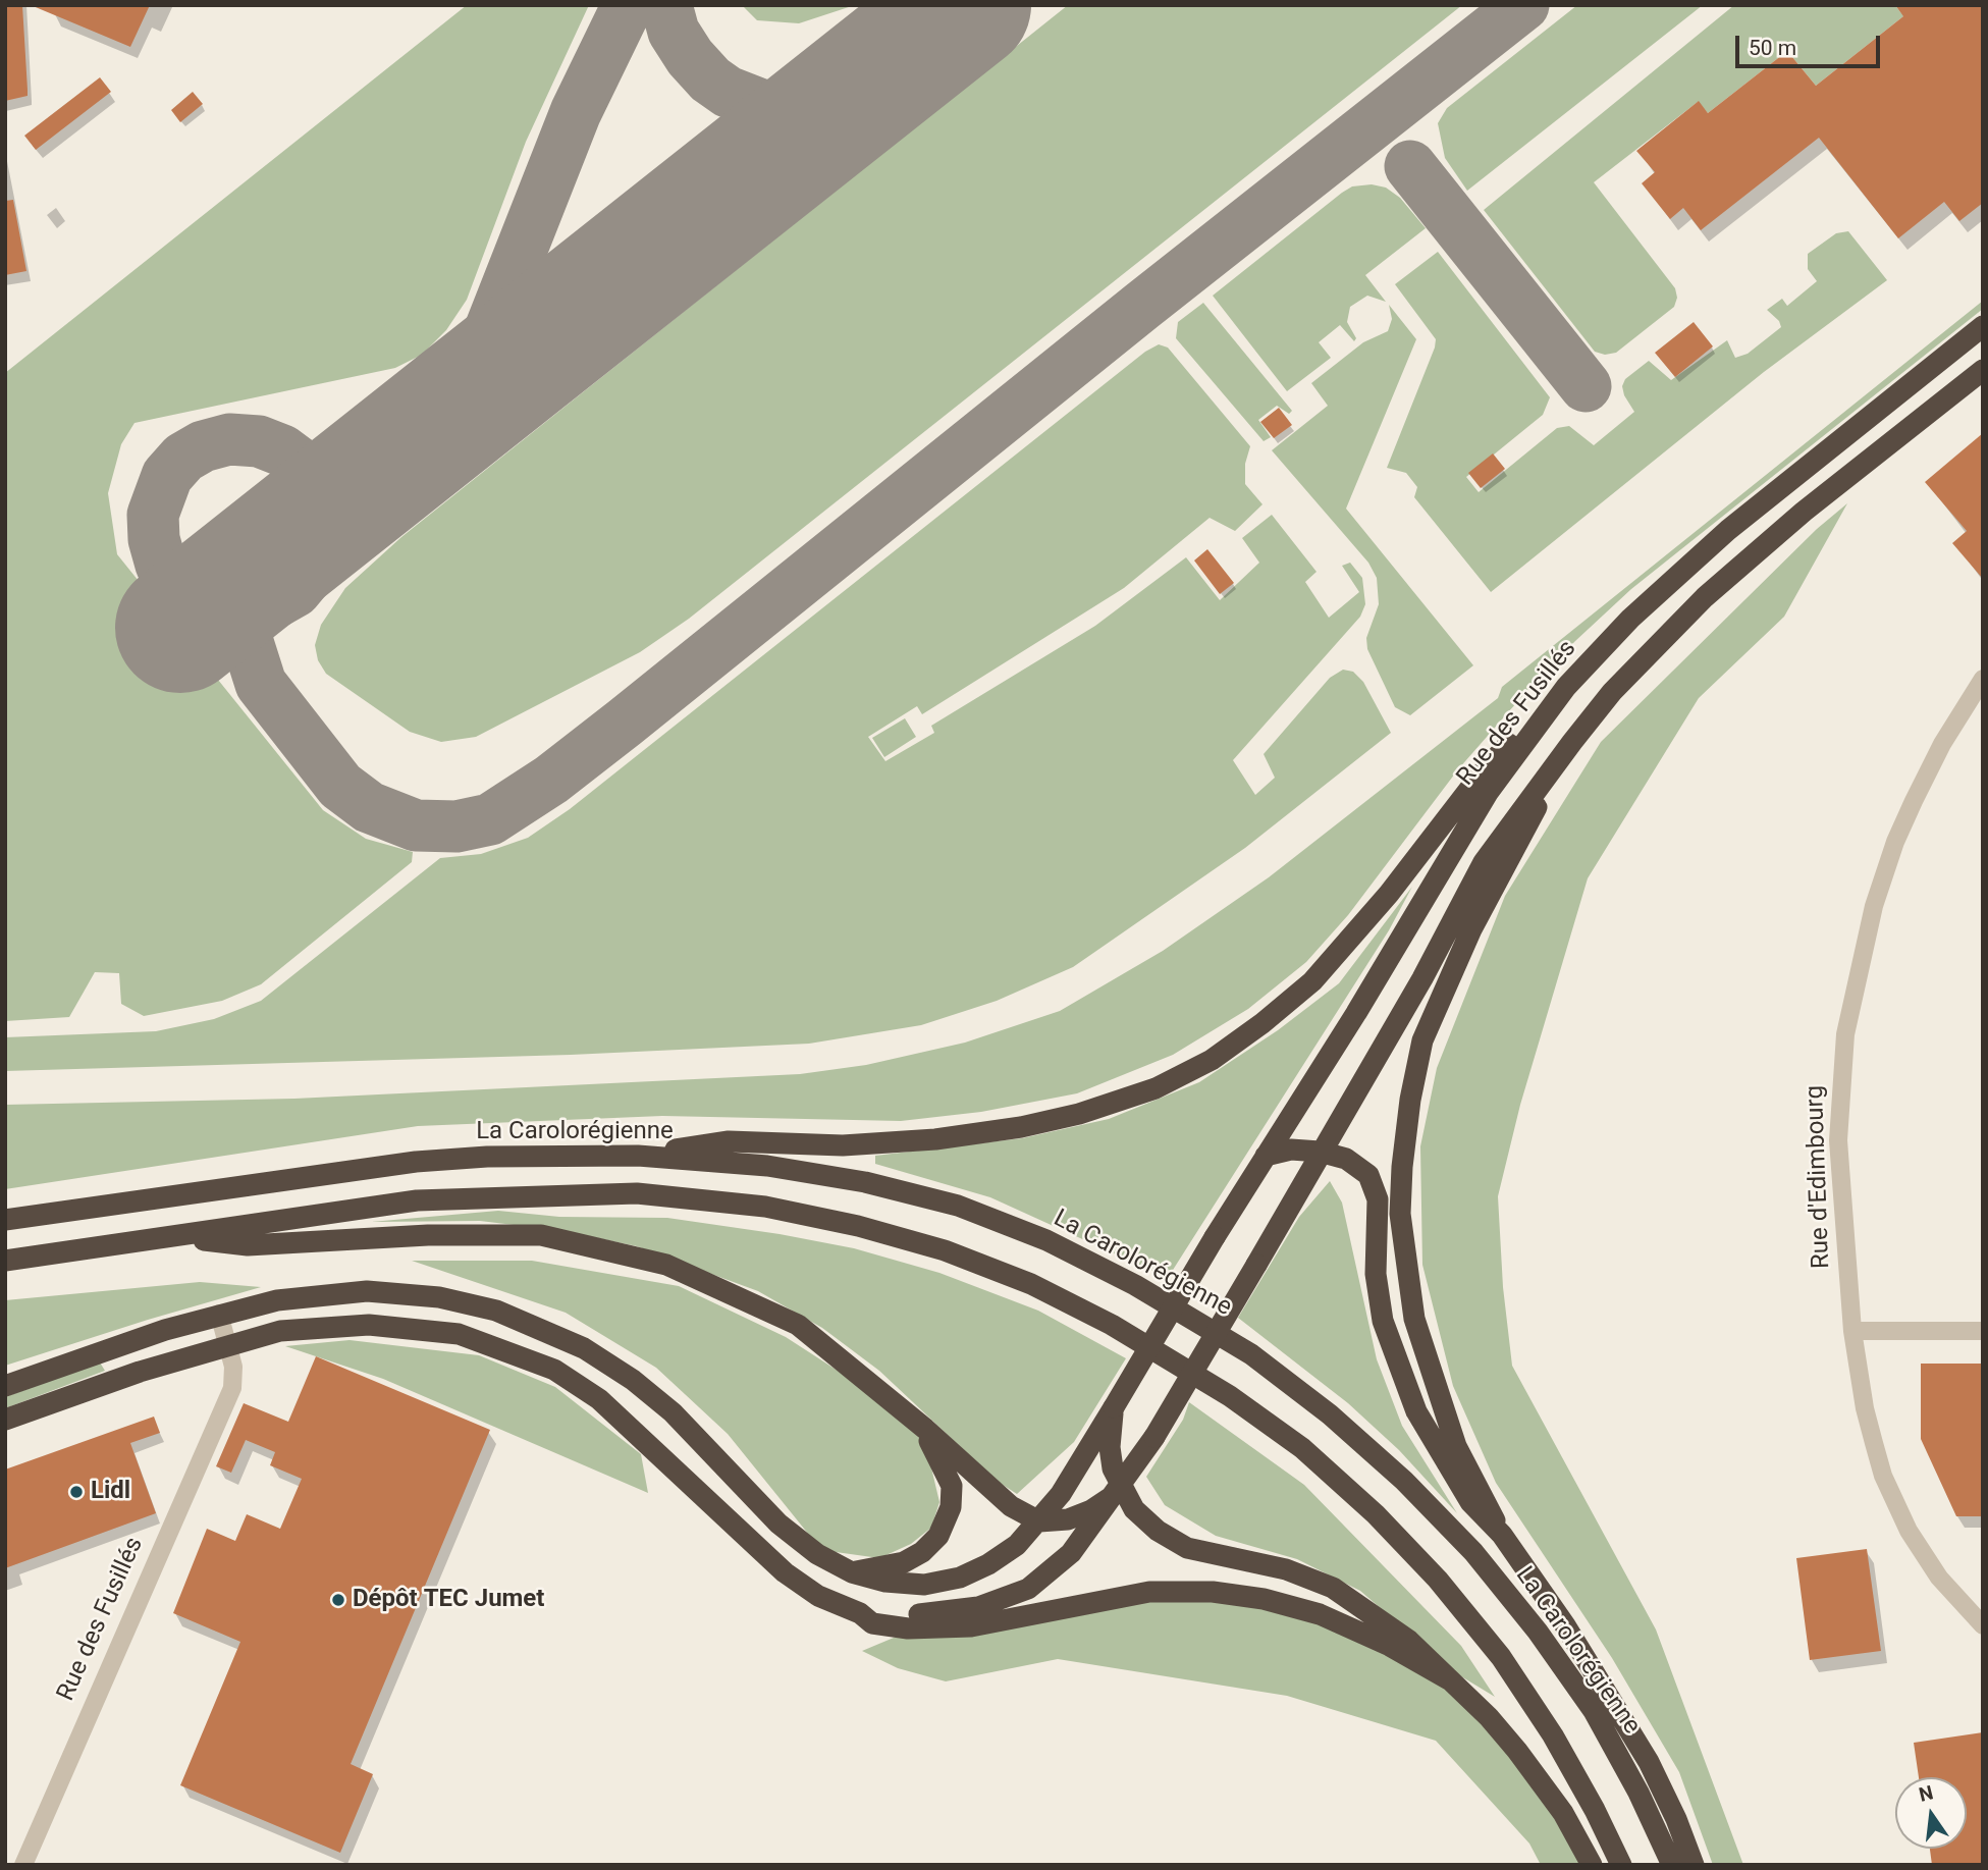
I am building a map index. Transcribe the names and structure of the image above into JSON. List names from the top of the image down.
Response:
{
  "streets": {
    "highway": ["Rue des Fusillés", "La Carolorégienne"],
    "street": ["Rue d'Edimbourg"]
  },
  "places": ["Lidl", "Dépôt TEC Jumet"],
  "scale_bar": "50 m",
  "north": "top"
}
